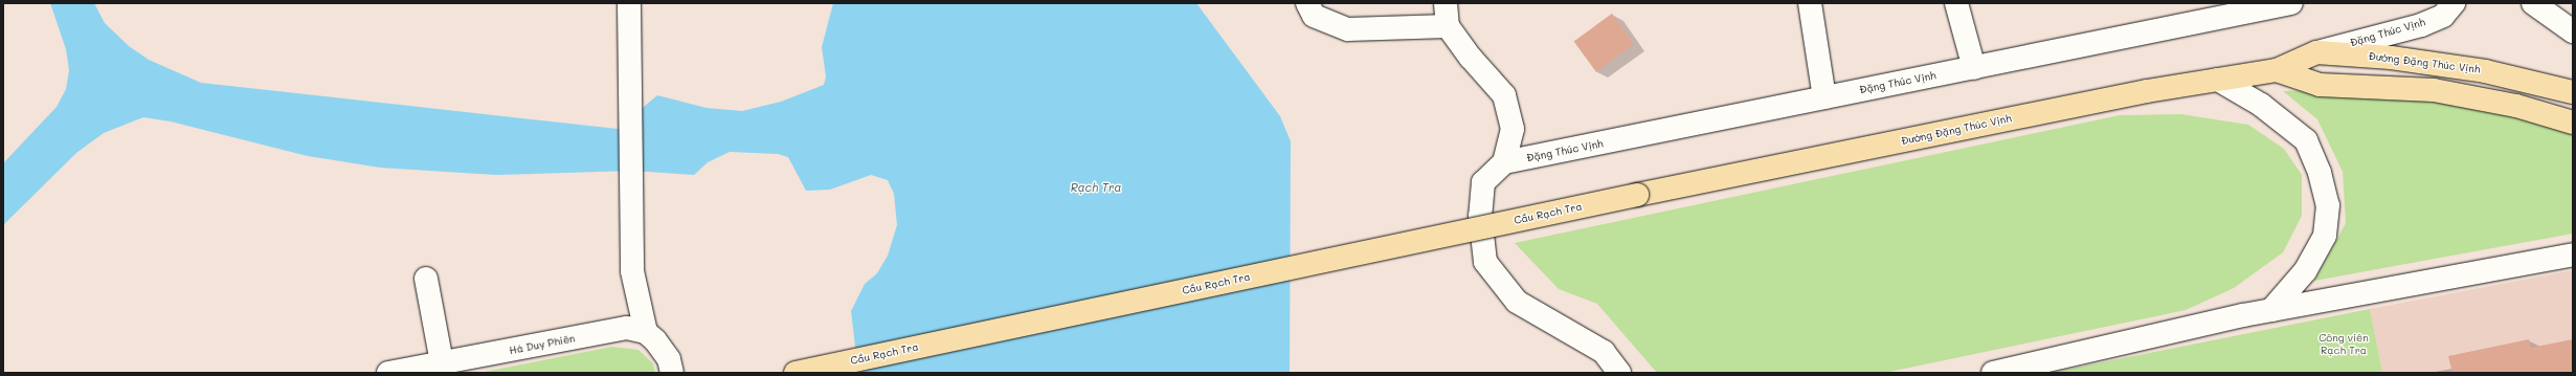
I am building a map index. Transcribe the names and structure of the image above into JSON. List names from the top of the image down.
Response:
{
  "streets": {
    "main road": ["Đường Đặng Thúc Vịnh", "Cầu Rạch Tra"],
    "street": ["Đặng Thúc Vịnh", "Hà Duy Phiên"]
  },
  "crossings": [
    ["Đặng Thúc Vịnh", "Đường Đặng Thúc Vịnh"],
    ["Đường Đặng Thúc Vịnh", "Cầu Rạch Tra"]
  ],
  "water": ["Rạch Tra"],
  "parks": ["Công viên Rạch Tra"]
}
